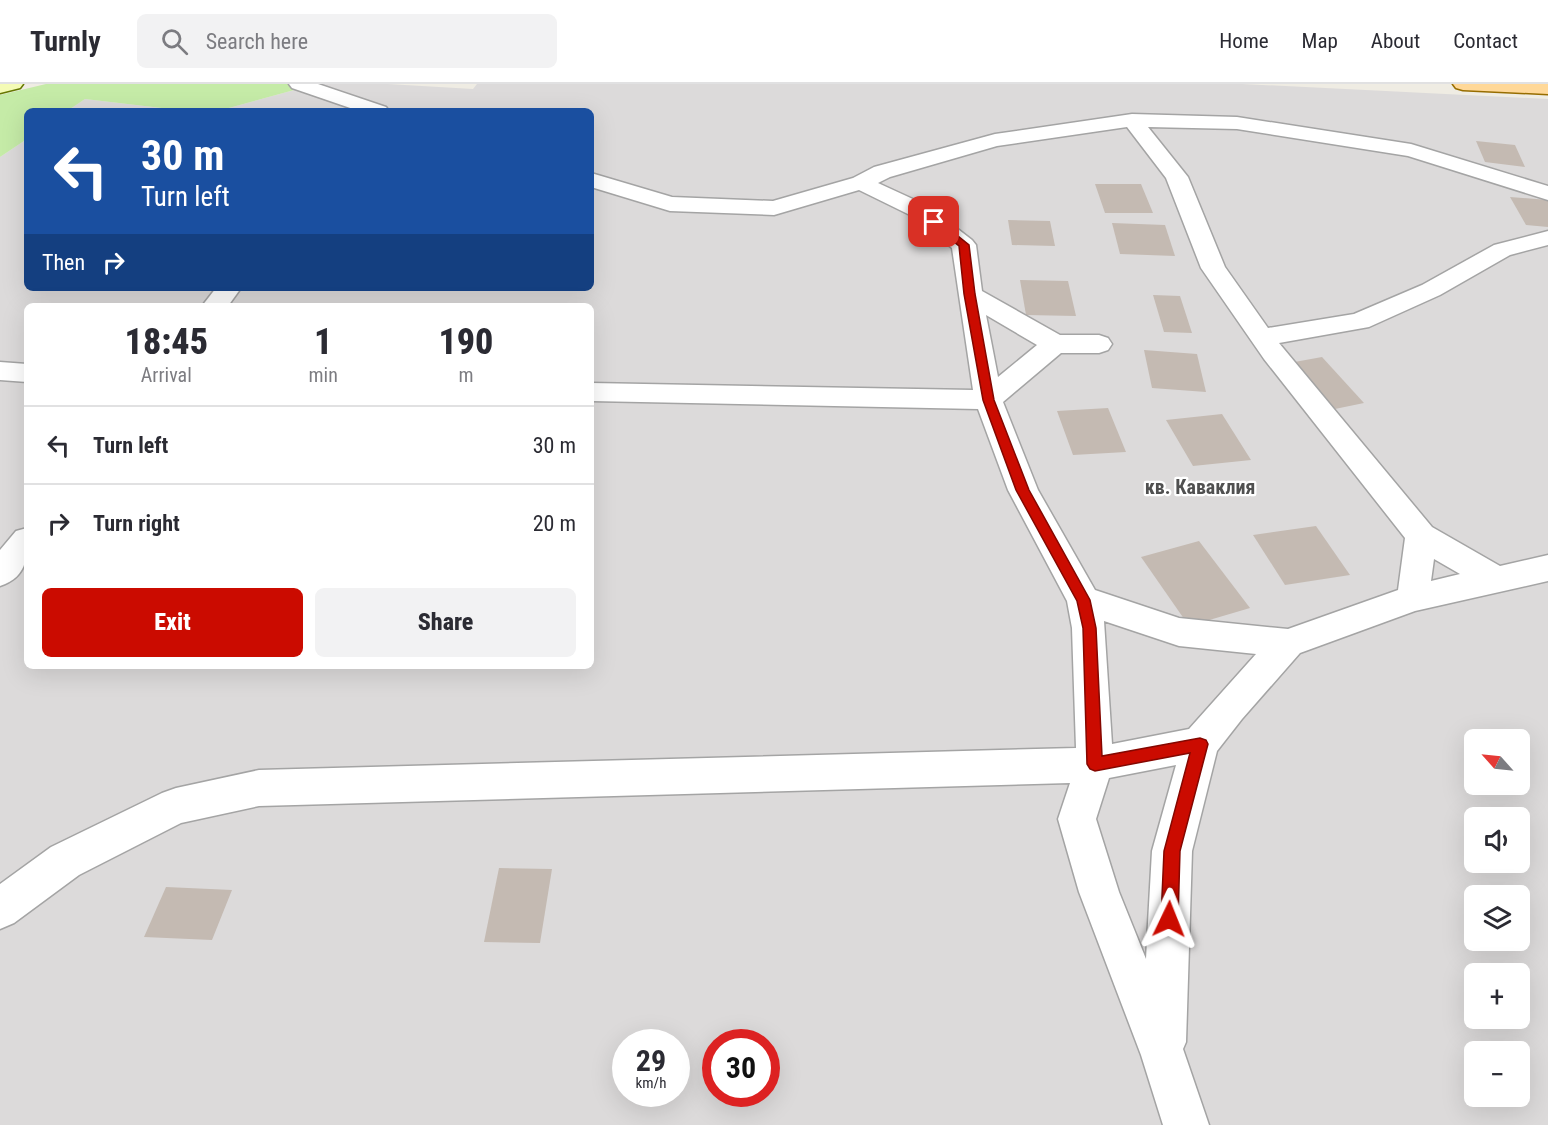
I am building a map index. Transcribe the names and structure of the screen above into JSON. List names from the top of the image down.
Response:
{
  "districts": ["кв. Каваклия"],
  "north": "top left",
  "page": {
    "header": "Turnly",
    "search": "Search here",
    "nav": [
      "Home",
      "Map",
      "About",
      "Contact"
    ],
    "turn": ["30 m", "Turn left"],
    "then": "Then",
    "eta": [
      "18:45",
      "Arrival",
      "1",
      "min",
      "190",
      "m"
    ],
    "list": [
      {
        "name": "Turn left",
        "value": "30 m"
      },
      {
        "name": "Turn right",
        "value": "20 m"
      }
    ],
    "buttons": ["Exit", "Share"],
    "map_buttons": ["+", "−"],
    "speed": "29 km/h",
    "limit": "30"
  }
}
